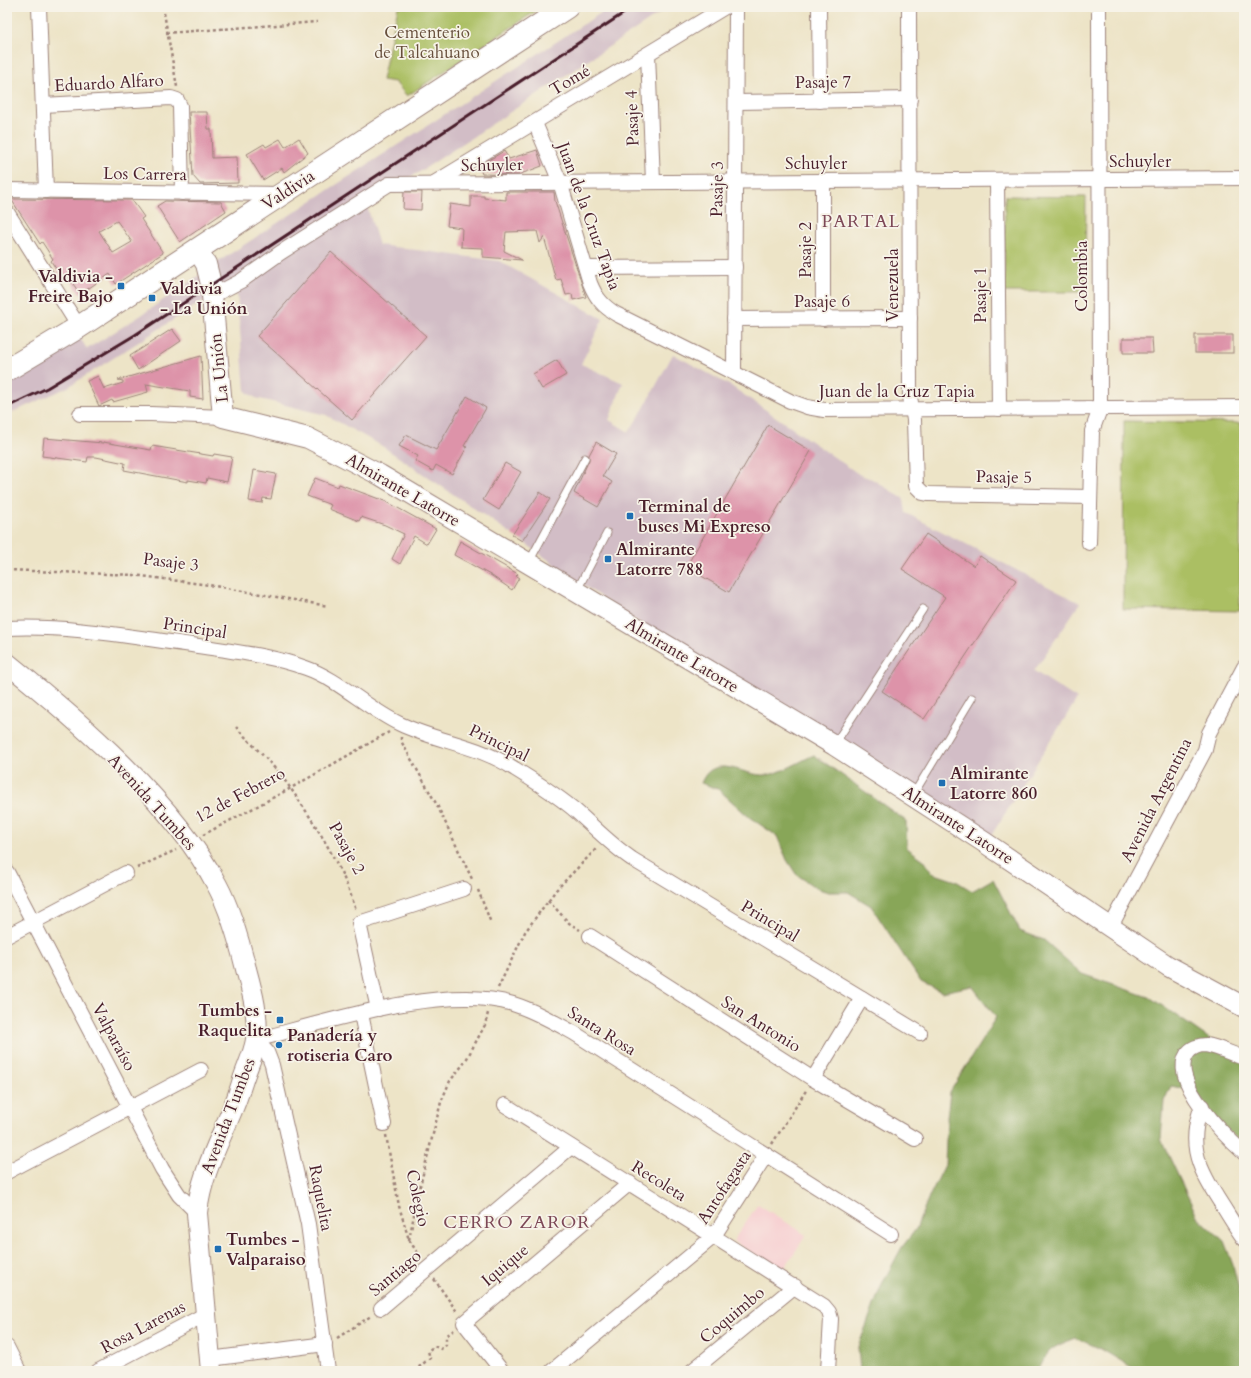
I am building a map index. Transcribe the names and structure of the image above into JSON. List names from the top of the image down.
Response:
{
  "streets": {
    "main road": [
      "Valdivia",
      "La Unión",
      "Almirante Latorre",
      "Avenida Tumbes"
    ],
    "street": [
      "Tomé",
      "Pasaje 7",
      "Eduardo Alfaro",
      "Pasaje 4",
      "Schuyler",
      "Los Carrera",
      "Pasaje 3",
      "Juan de la Cruz Tapia",
      "Pasaje 2",
      "Colombia",
      "Venezuela",
      "Pasaje 1",
      "Pasaje 6",
      "Pasaje 5",
      "Principal",
      "Avenida Argentina",
      "San Antonio",
      "Santa Rosa",
      "Valparaíso",
      "Recoleta",
      "Antofagasta",
      "Raquelita",
      "Iquique",
      "Santiago",
      "Coquimbo",
      "Rosa Larenas"
    ],
    "path": ["12 de Febrero", "Colegio"]
  },
  "crossings": [
    ["Tomé", "Pasaje 4"],
    ["Tomé", "Schuyler"],
    ["Tomé", "Juan de la Cruz Tapia"],
    ["Pasaje 7", "Pasaje 3"],
    ["Pasaje 7", "Venezuela"],
    ["Pasaje 4", "Schuyler"],
    ["Schuyler", "Pasaje 3"],
    ["Schuyler", "Juan de la Cruz Tapia"],
    ["Schuyler", "Pasaje 2"],
    ["Schuyler", "Colombia"],
    ["Schuyler", "Venezuela"],
    ["Schuyler", "Pasaje 1"],
    ["Schuyler", "La Unión"],
    ["Los Carrera", "Valdivia"],
    ["Pasaje 3", "Juan de la Cruz Tapia"],
    ["Pasaje 3", "Pasaje 6"],
    ["Valdivia", "La Unión"],
    ["Juan de la Cruz Tapia", "Colombia"],
    ["Juan de la Cruz Tapia", "Venezuela"],
    ["Juan de la Cruz Tapia", "Pasaje 1"],
    ["Pasaje 2", "Pasaje 6"],
    ["Pasaje 2", "12 de Febrero"],
    ["Colombia", "Pasaje 5"],
    ["Venezuela", "Pasaje 6"],
    ["Venezuela", "Pasaje 5"],
    ["La Unión", "Almirante Latorre"],
    ["Almirante Latorre", "Avenida Argentina"],
    ["Principal", "12 de Febrero"],
    ["12 de Febrero", "Avenida Tumbes"],
    ["Avenida Tumbes", "Santa Rosa"],
    ["Avenida Tumbes", "Valparaíso"],
    ["Avenida Tumbes", "Raquelita"],
    ["Avenida Tumbes", "Rosa Larenas"],
    ["San Antonio", "Antofagasta"],
    ["Santa Rosa", "Antofagasta"],
    ["Santa Rosa", "Raquelita"],
    ["Recoleta", "Antofagasta"],
    ["Recoleta", "Iquique"],
    ["Recoleta", "Santiago"],
    ["Recoleta", "Coquimbo"],
    ["Raquelita", "Santiago"],
    ["Colegio", "Iquique"],
    ["Colegio", "Santiago"]
  ],
  "districts": ["PARTAL", "CERRO ZAROR"],
  "parks": ["Cementerio de Talcahuano"],
  "places": {
    "transit": [
      "Valdivia - Freire Bajo",
      "Valdivia - La Unión",
      "Terminal de buses Mi Expreso",
      "Almirante Latorre 788",
      "Almirante Latorre 860",
      "Tumbes - Raquelita",
      "Tumbes - Valparaiso"
    ],
    "other": ["Panadería y rotiseria Caro"]
  }
}
